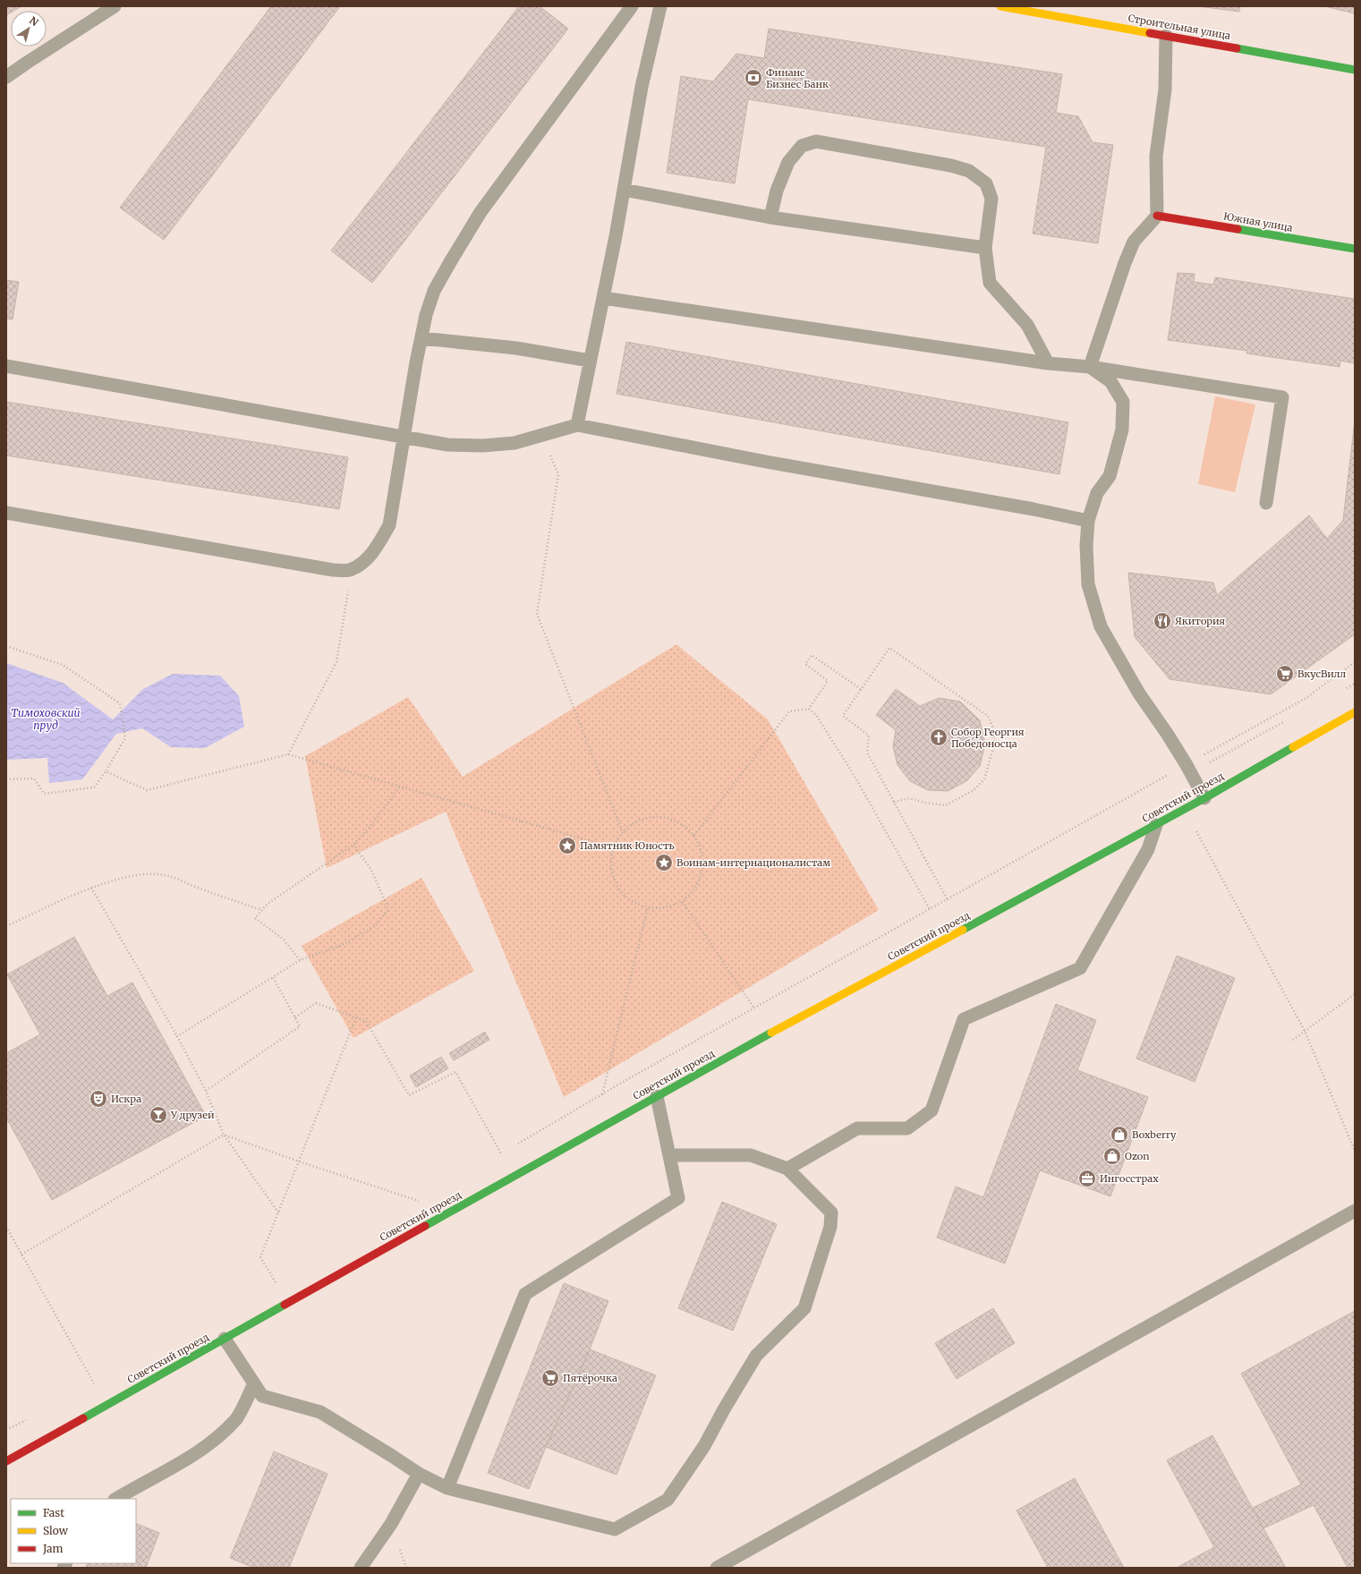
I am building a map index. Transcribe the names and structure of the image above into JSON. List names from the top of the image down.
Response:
{
  "streets": {
    "street": ["Строительная улица", "Южная улица", "Советский проезд"]
  },
  "water": ["Тимоховский пруд"],
  "places": {
    "bank": ["Финанс Бизнес Банк"],
    "restaurant": ["Якитория"],
    "supermarket": ["ВкусВилл", "Пятёрочка"],
    "church": ["Собор Георгия Победоносца"],
    "place": ["Памятник Юность", "Воинам-интернационалистам"],
    "theatre": ["Искра"],
    "bar": ["У друзей"],
    "shop": ["Boxberry", "Ozon"],
    "office": ["Ингосстрах"]
  },
  "legend": ["Fast", "Slow", "Jam"],
  "north": "top right"
}
